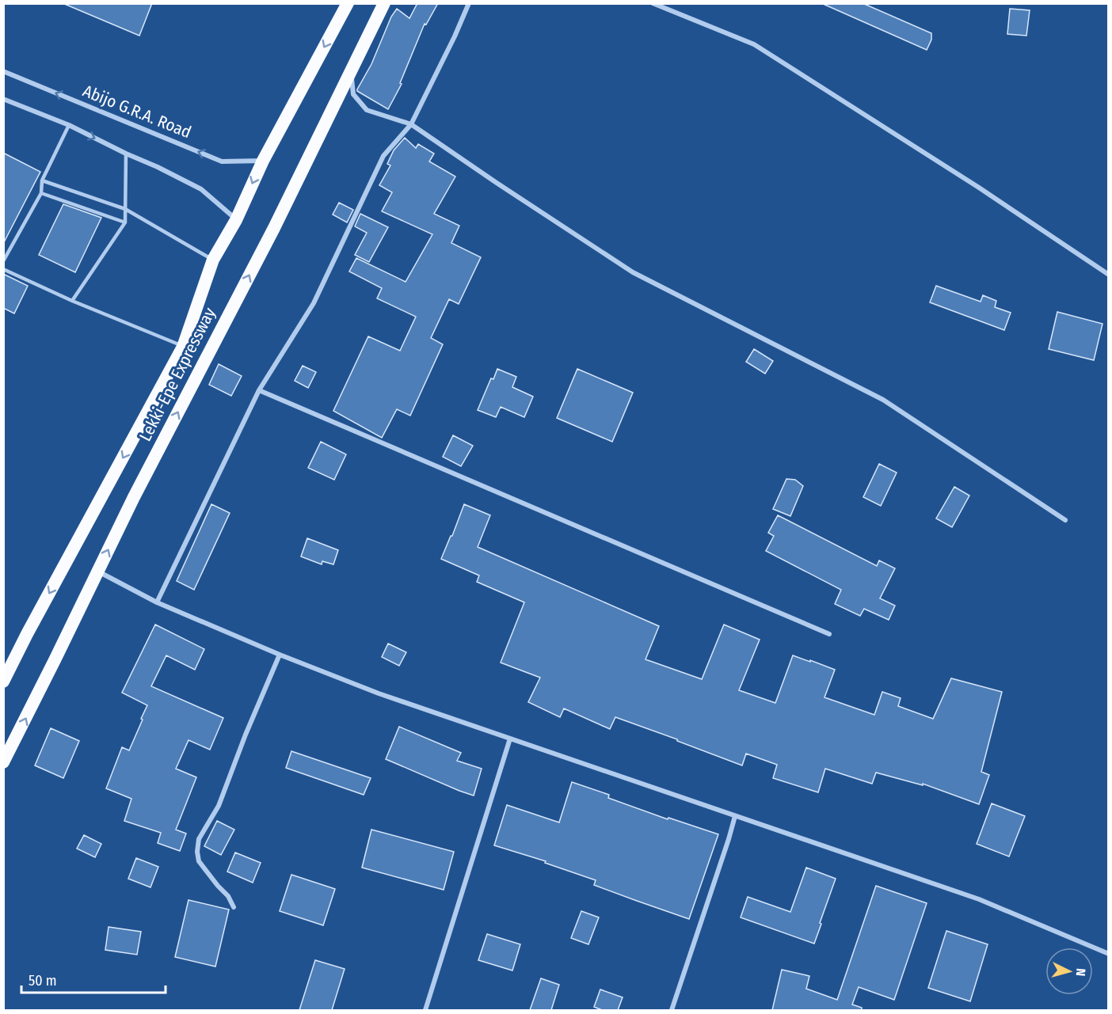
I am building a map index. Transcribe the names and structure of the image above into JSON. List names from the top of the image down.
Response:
{
  "streets": {
    "highway": ["Lekki-Epe Expressway"],
    "street": ["Abijo G.R.A. Road"]
  },
  "crossings": [
    ["Abijo G.R.A. Road", "Lekki-Epe Expressway"]
  ],
  "scale_bar": "50 m",
  "north": "right"
}
